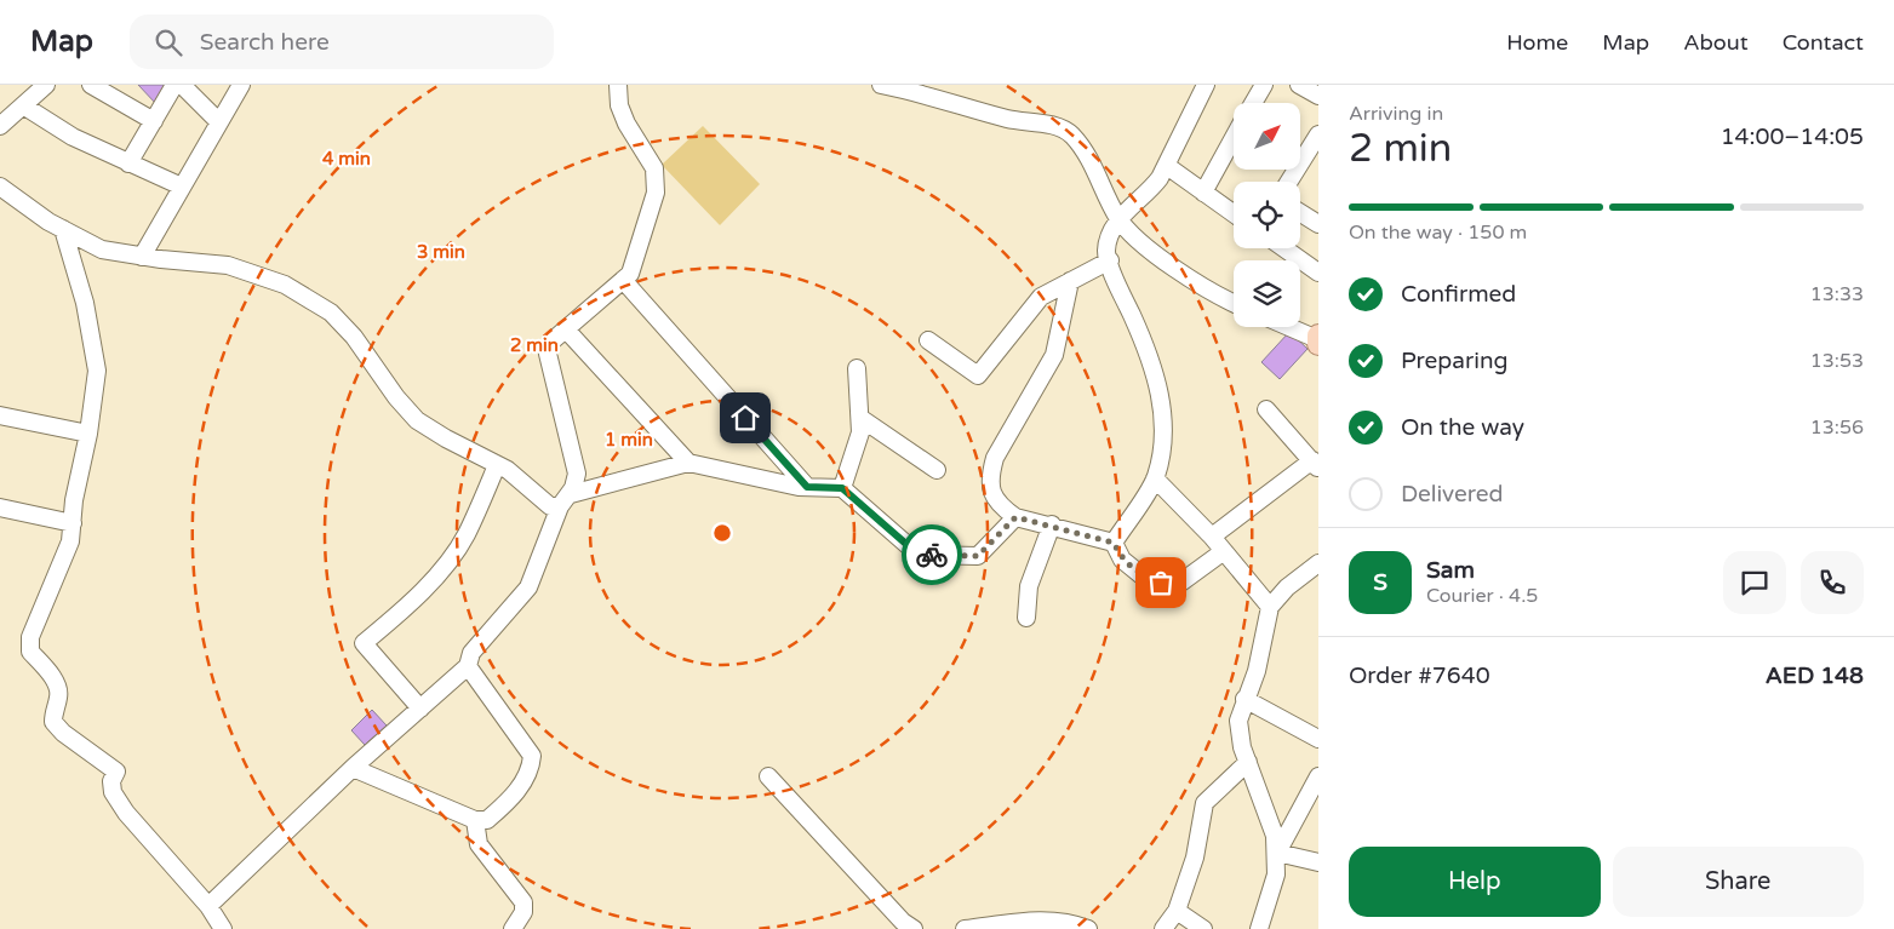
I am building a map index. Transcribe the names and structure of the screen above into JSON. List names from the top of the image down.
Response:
{
  "north": "top right",
  "page": {
    "header": "Map",
    "search": "Search here",
    "nav": [
      "Home",
      "Map",
      "About",
      "Contact"
    ],
    "heading": ["2 min", "Arriving in", "14:00–14:05"],
    "panel": [
      "Sam",
      "Courier · 4.5",
      "Order #7640",
      "AED 148"
    ],
    "bar": "On the way · 150 m",
    "list": [
      ["Confirmed", "13:33"],
      ["Preparing", "13:53"],
      ["On the way", "13:56"],
      "Delivered"
    ],
    "round": "S",
    "buttons": ["Help", "Share"]
  },
  "rings": [
    "4 min",
    "3 min",
    "2 min",
    "1 min"
  ]
}
